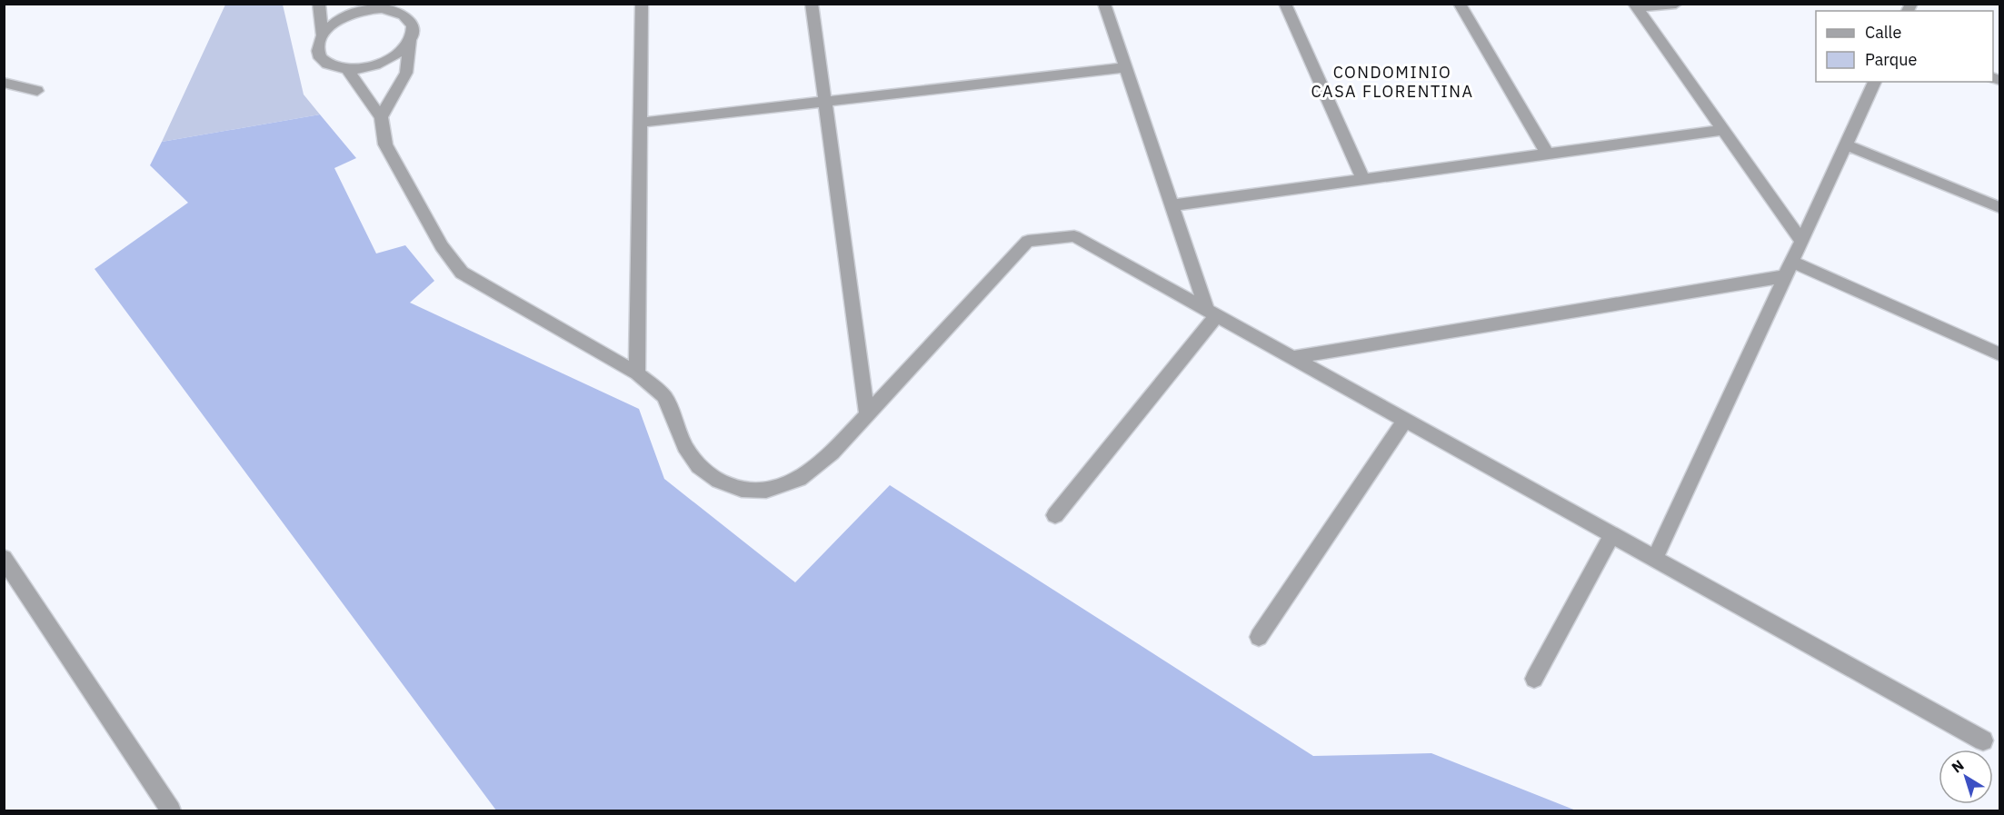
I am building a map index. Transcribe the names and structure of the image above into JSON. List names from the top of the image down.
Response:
{
  "districts": ["CONDOMINIO CASA FLORENTINA"],
  "legend": ["Calle", "Parque"],
  "north": "top left"
}
